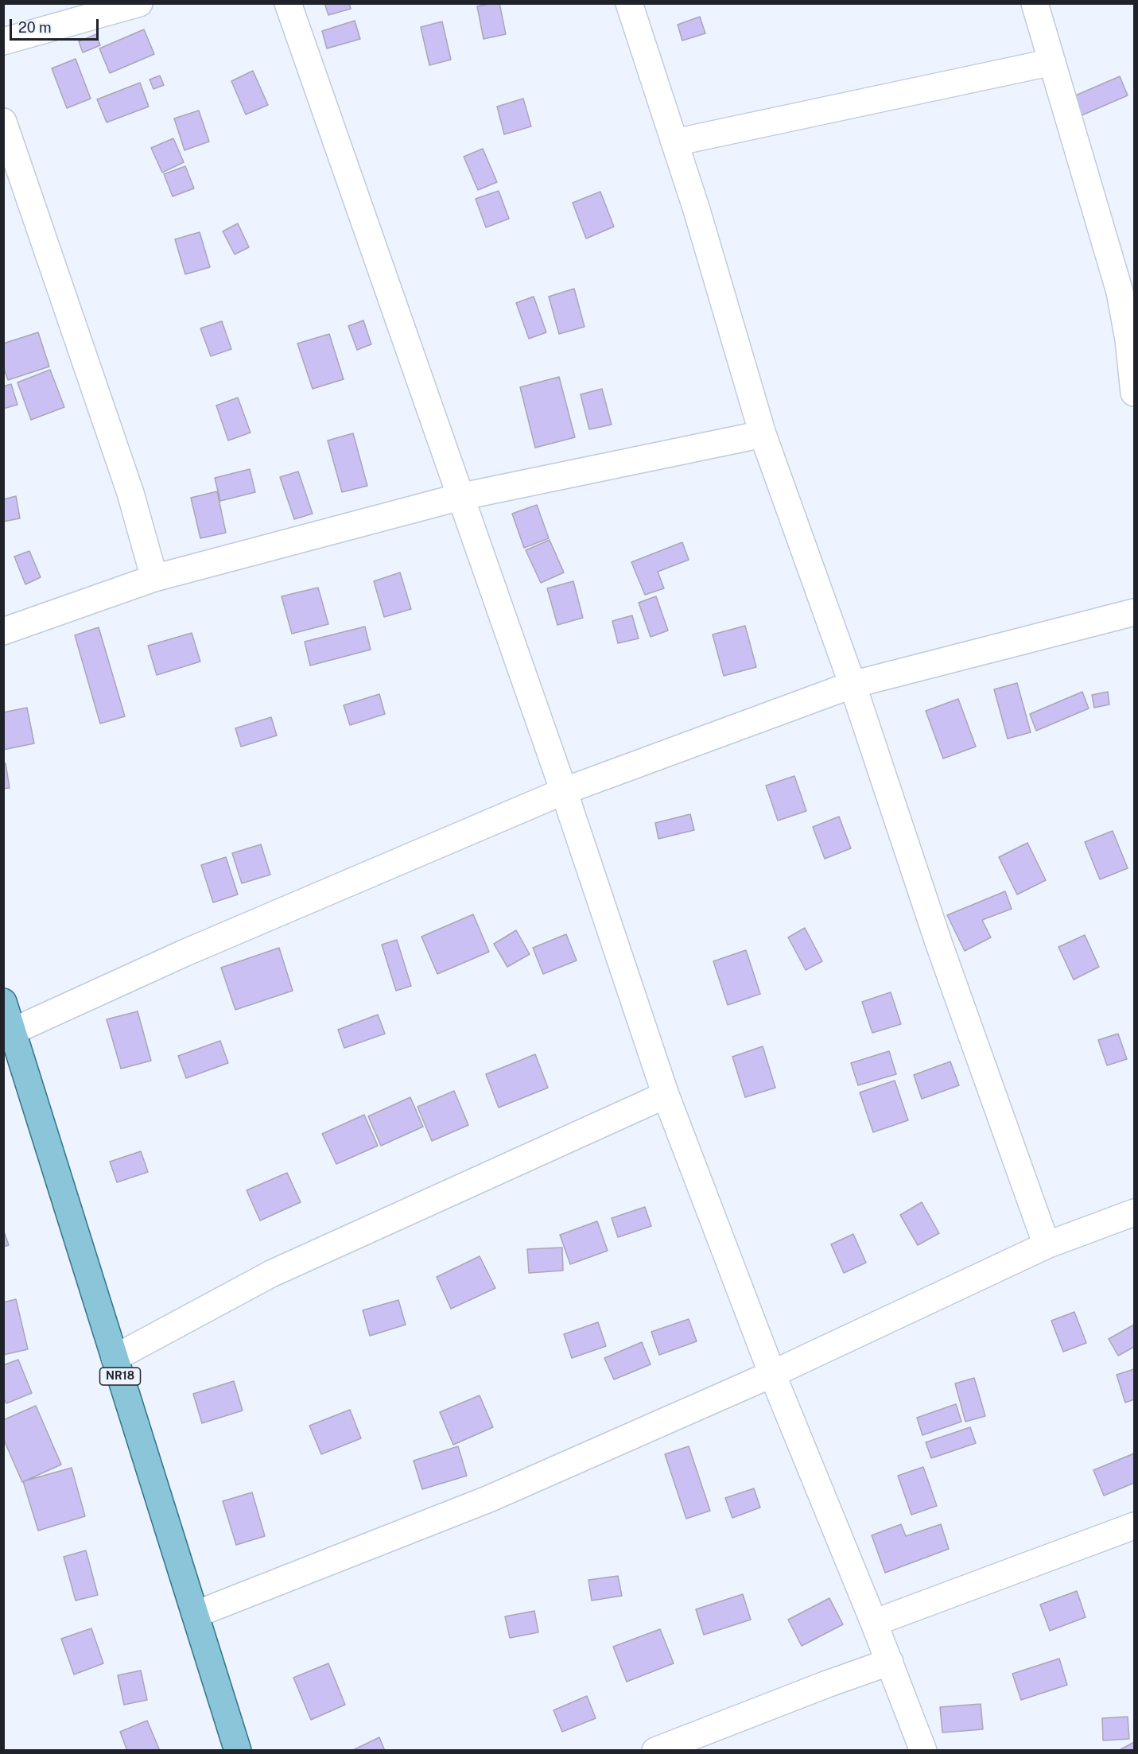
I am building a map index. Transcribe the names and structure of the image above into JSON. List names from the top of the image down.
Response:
{
  "streets": {
    "main road": ["NR18"]
  },
  "scale_bar": "20 m"
}
